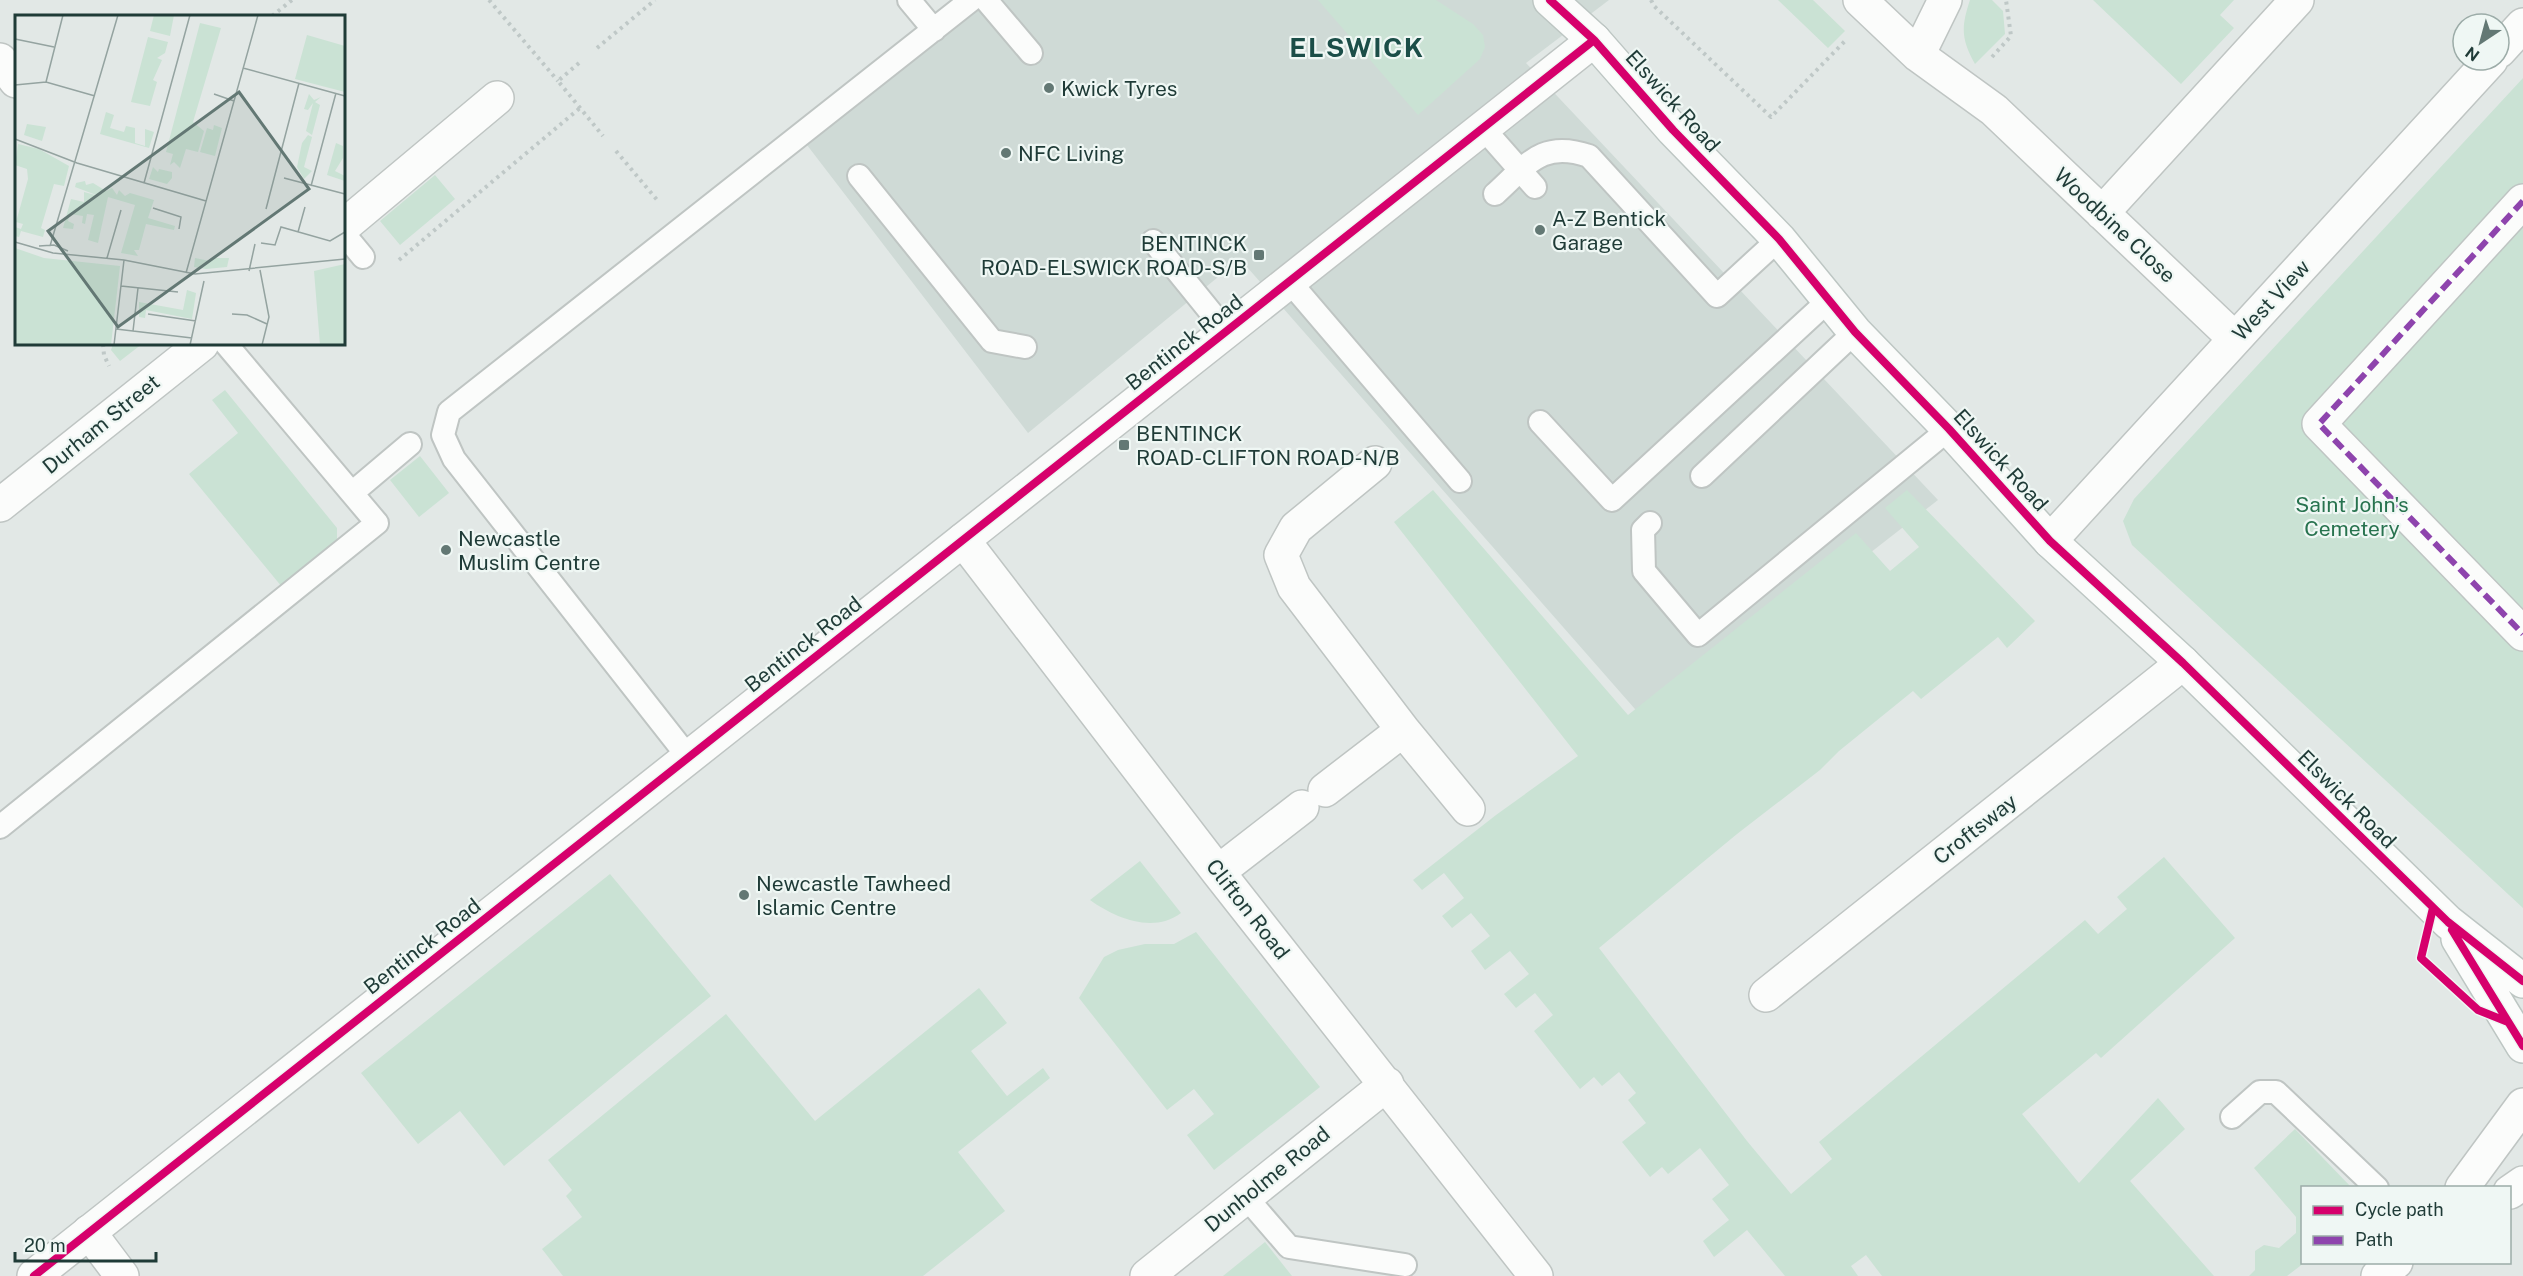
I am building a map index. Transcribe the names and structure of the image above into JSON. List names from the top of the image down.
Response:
{
  "streets": {
    "street": [
      "Elswick Road",
      "Woodbine Close",
      "West View",
      "Bentinck Road",
      "Durham Street",
      "Croftsway",
      "Clifton Road",
      "Dunholme Road"
    ]
  },
  "crossings": [
    ["Elswick Road", "West View"],
    ["Elswick Road", "Bentinck Road"],
    ["Elswick Road", "Croftsway"],
    ["Woodbine Close", "West View"],
    ["Bentinck Road", "Clifton Road"],
    ["Clifton Road", "Dunholme Road"]
  ],
  "districts": ["ELSWICK"],
  "parks": ["Saint John's Cemetery"],
  "places": {
    "other": [
      "Kwick Tyres",
      "NFC Living",
      "A-Z Bentick Garage",
      "Newcastle Muslim Centre",
      "Newcastle Tawheed Islamic Centre"
    ],
    "transit": ["BENTINCK ROAD-ELSWICK ROAD-S/B", "BENTINCK ROAD-CLIFTON ROAD-N/B"]
  },
  "legend": ["Cycle path", "Path"],
  "scale_bar": "20 m",
  "north": "bottom left"
}
